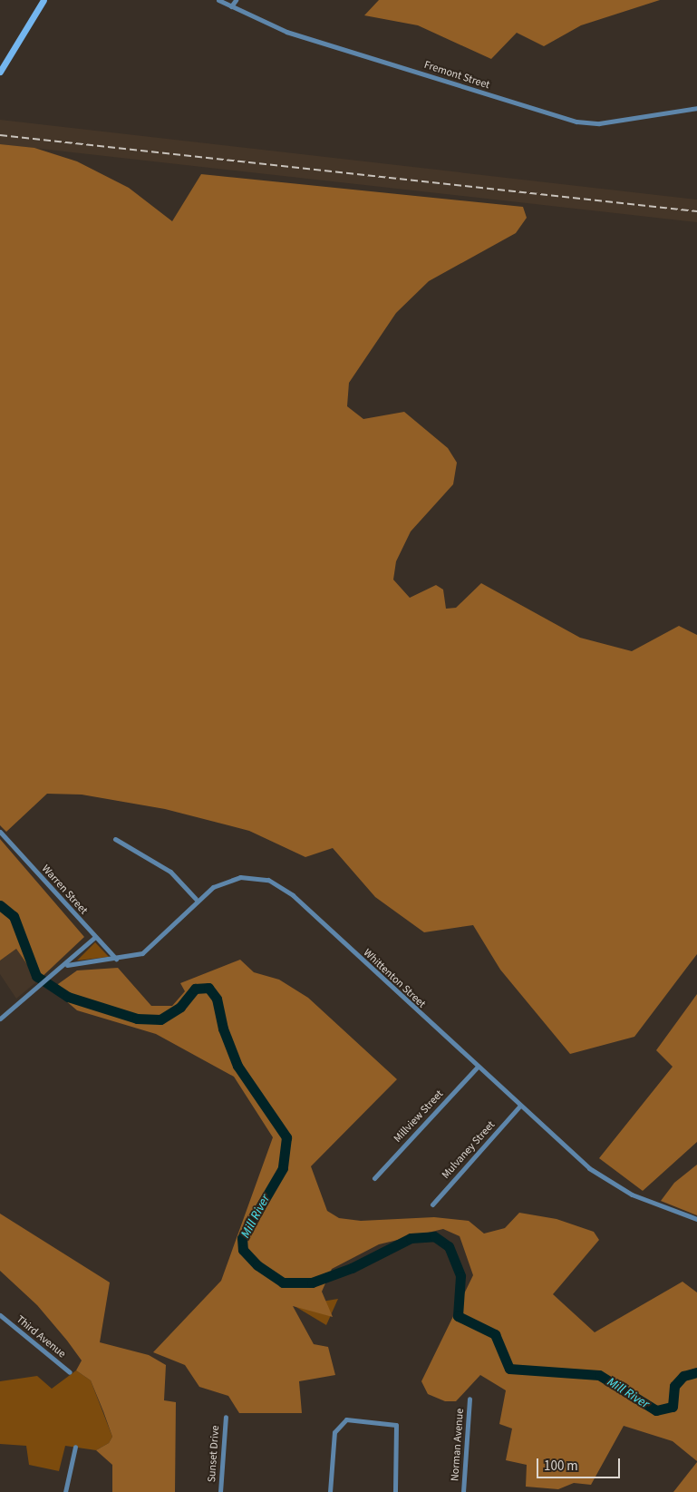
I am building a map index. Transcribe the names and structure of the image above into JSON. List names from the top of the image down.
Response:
{
  "streets": {
    "street": [
      "Fremont Street",
      "Warren Street",
      "Whittenton Street",
      "Millview Street",
      "Mulvaney Street",
      "Third Avenue",
      "Norman Avenue",
      "Sunset Drive"
    ]
  },
  "crossings": [
    ["Warren Street", "Whittenton Street"],
    ["Whittenton Street", "Millview Street"],
    ["Whittenton Street", "Mulvaney Street"]
  ],
  "water": ["Mill River"],
  "scale_bar": "100 m"
}
